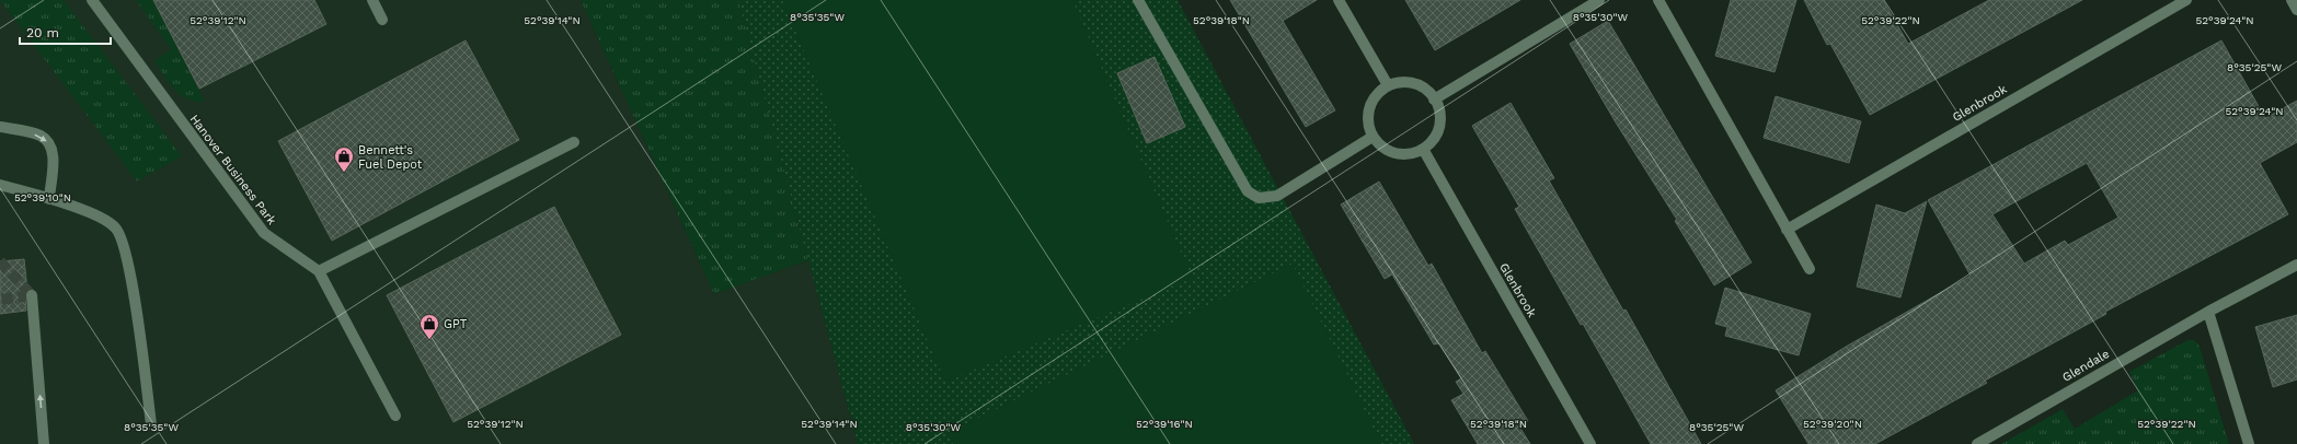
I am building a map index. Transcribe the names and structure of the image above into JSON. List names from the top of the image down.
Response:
{
  "streets": {
    "street": ["Glenbrook", "Hanover Business Park", "Glendale"]
  },
  "places": {
    "shop": ["Bennett's Fuel Depot", "GPT"]
  },
  "scale_bar": "20 m",
  "coordinates": [
    "8°35'35\"W",
    "8°35'30\"W",
    "52°39'24\"N",
    "52°39'12\"N",
    "52°39'14\"N",
    "52°39'18\"N",
    "52°39'22\"N",
    "8°35'25\"W",
    "52°39'10\"N",
    "52°39'16\"N",
    "52°39'20\"N"
  ]
}
